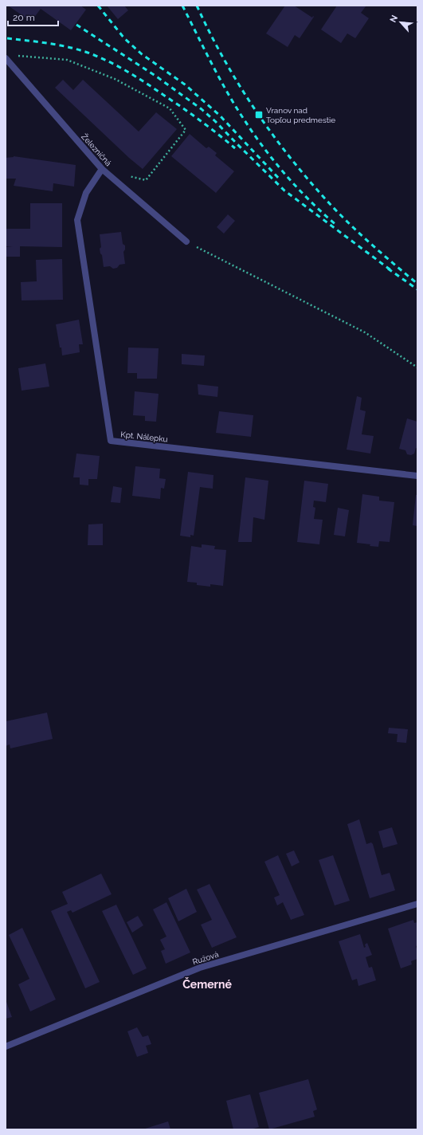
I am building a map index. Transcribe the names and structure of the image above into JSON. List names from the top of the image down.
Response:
{
  "streets": {
    "street": ["Železničná", "Kpt. Nálepku", "Ružová"]
  },
  "crossings": [
    ["Železničná", "Kpt. Nálepku"]
  ],
  "districts": ["Čemerné"],
  "places": {
    "transit": ["Vranov nad Topľou predmestie"]
  },
  "scale_bar": "20 m",
  "north": "top left"
}
